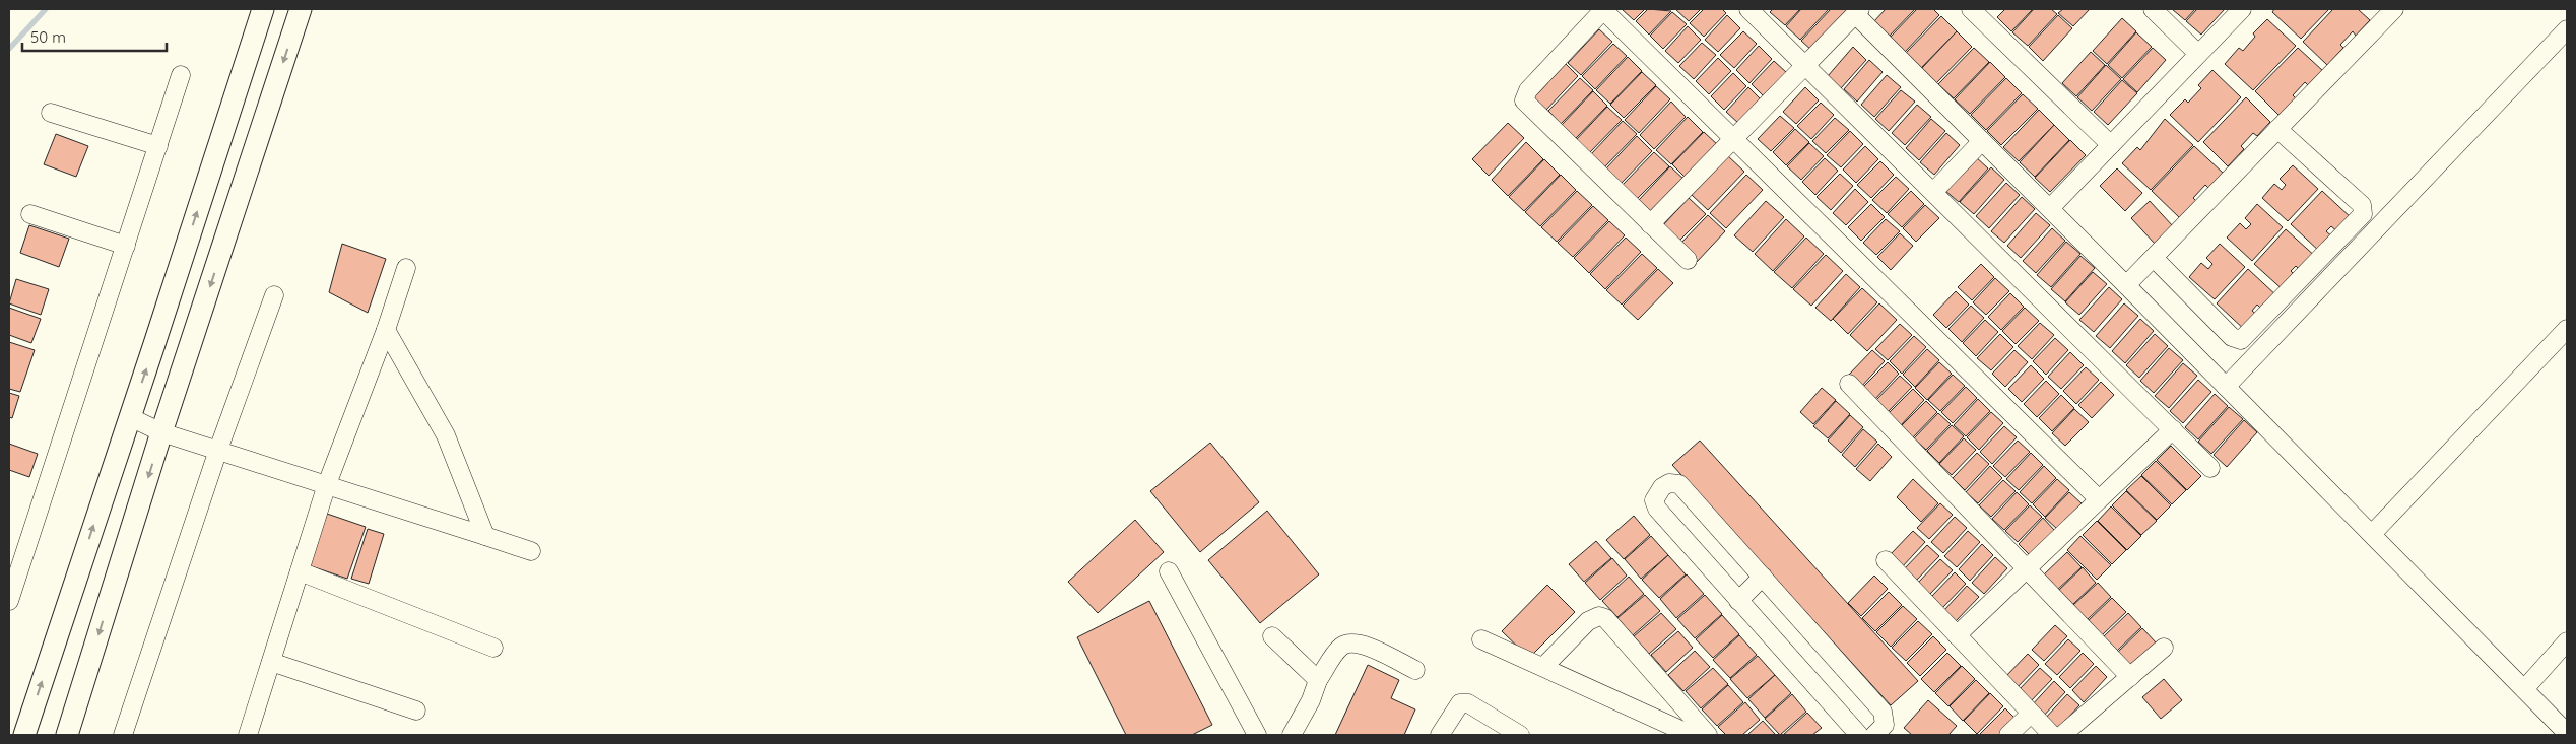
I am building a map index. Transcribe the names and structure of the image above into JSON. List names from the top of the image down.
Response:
{
  "scale_bar": "50 m"
}
